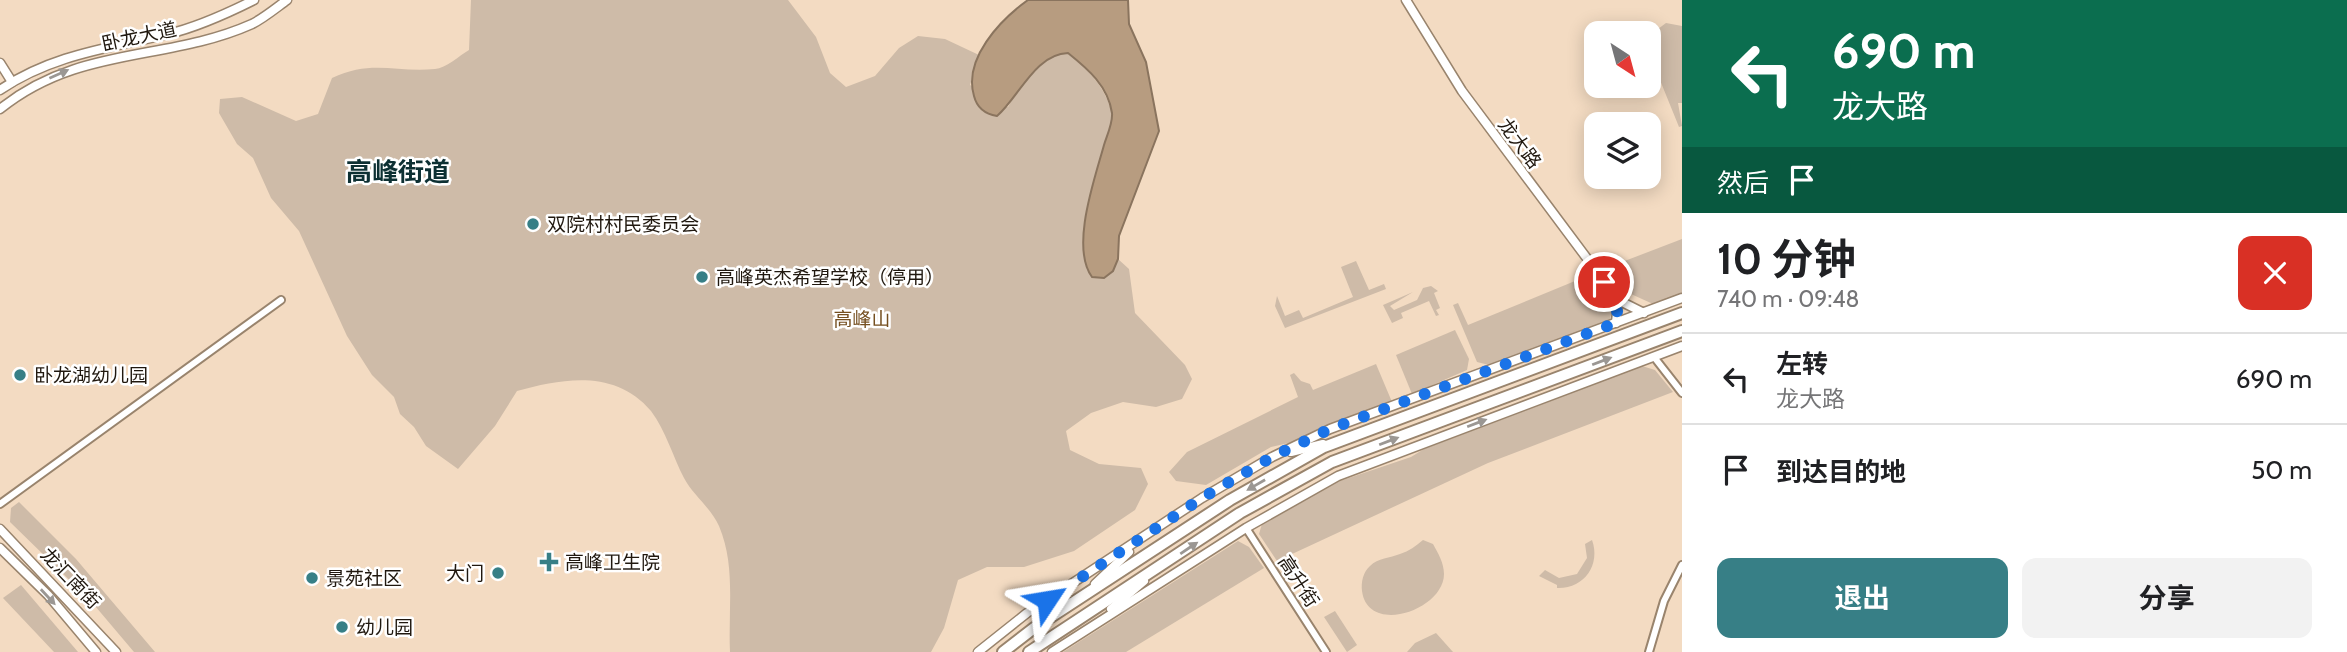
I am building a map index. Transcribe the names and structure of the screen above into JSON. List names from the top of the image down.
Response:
{
  "streets": {
    "street": [
      "卧龙大道",
      "龙大路",
      "龙汇南街",
      "高升街"
    ]
  },
  "districts": ["高峰街道"],
  "parks": ["高峰山"],
  "places": {
    "other": [
      "双院村村民委员会",
      "高峰英杰希望学校（停用）",
      "卧龙湖幼儿园",
      "大门",
      "景苑社区",
      "幼儿园"
    ],
    "health": ["高峰卫生院"]
  },
  "north": "bottom right",
  "page": {
    "turn": ["690 m", "龙大路"],
    "then": "然后",
    "heading": ["10 分钟", "740 m · 09:48"],
    "list": [
      {
        "name": "左转",
        "note": "龙大路",
        "value": "690 m"
      },
      {
        "name": "到达目的地",
        "value": "50 m"
      }
    ],
    "buttons": ["退出", "分享"]
  }
}
